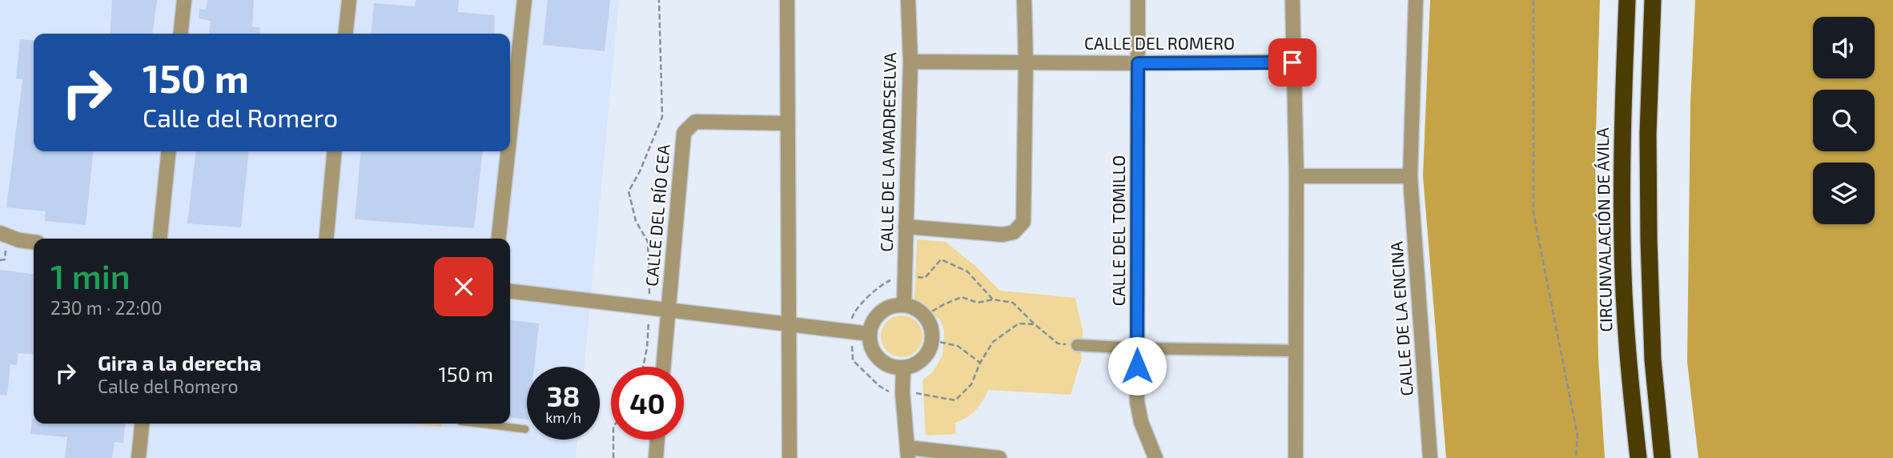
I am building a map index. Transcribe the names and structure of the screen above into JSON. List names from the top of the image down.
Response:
{
  "streets": {
    "highway": ["CIRCUNVALACIÓN DE ÁVILA"],
    "street": [
      "CALLE DEL ROMERO",
      "CALLE DE LA MADRESELVA",
      "CALLE DEL RÍO CEA",
      "CALLE DEL TOMILLO",
      "CALLE DE LA ENCINA"
    ]
  },
  "crossings": [
    ["CALLE DEL ROMERO", "CALLE DE LA MADRESELVA"],
    ["CALLE DEL ROMERO", "CALLE DEL TOMILLO"],
    ["CALLE DE LA MADRESELVA", "CALLE DEL RÍO CEA"]
  ],
  "page": {
    "turn": ["150 m", "Calle del Romero"],
    "heading": ["1 min", "230 m · 22:00"],
    "list": [
      {
        "name": "Gira a la derecha",
        "note": "Calle del Romero",
        "value": "150 m"
      }
    ],
    "speed": "38 km/h",
    "limit": "40"
  }
}
